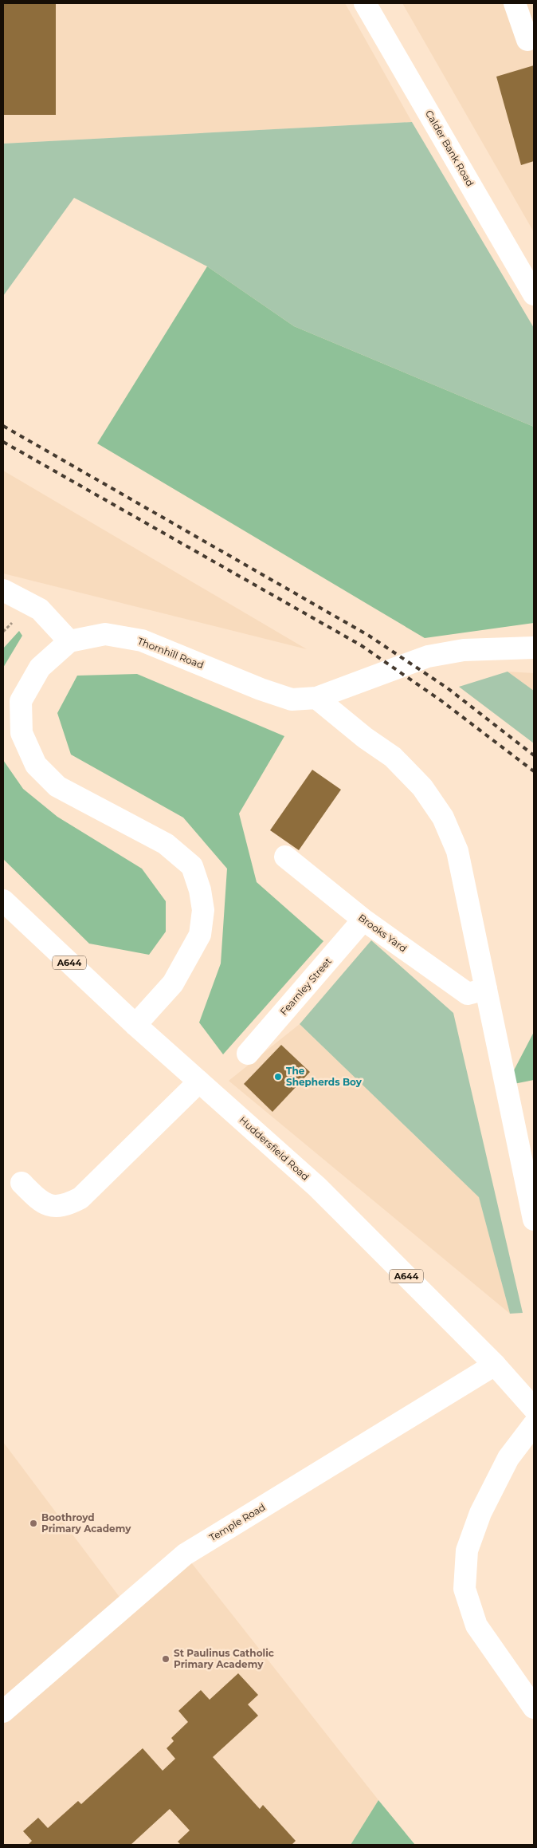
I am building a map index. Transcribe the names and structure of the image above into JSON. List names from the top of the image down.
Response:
{
  "streets": {
    "main road": [
      "Calder Bank Road",
      "Thornhill Road",
      "Brooks Yard",
      "A644",
      "Fearnley Street",
      "Huddersfield Road",
      "Temple Road"
    ]
  },
  "crossings": [
    ["Brooks Yard", "Fearnley Street"],
    ["Huddersfield Road", "Temple Road"]
  ],
  "places": ["The Shepherds Boy", "Boothroyd Primary Academy", "St Paulinus Catholic Primary Academy"]
}
